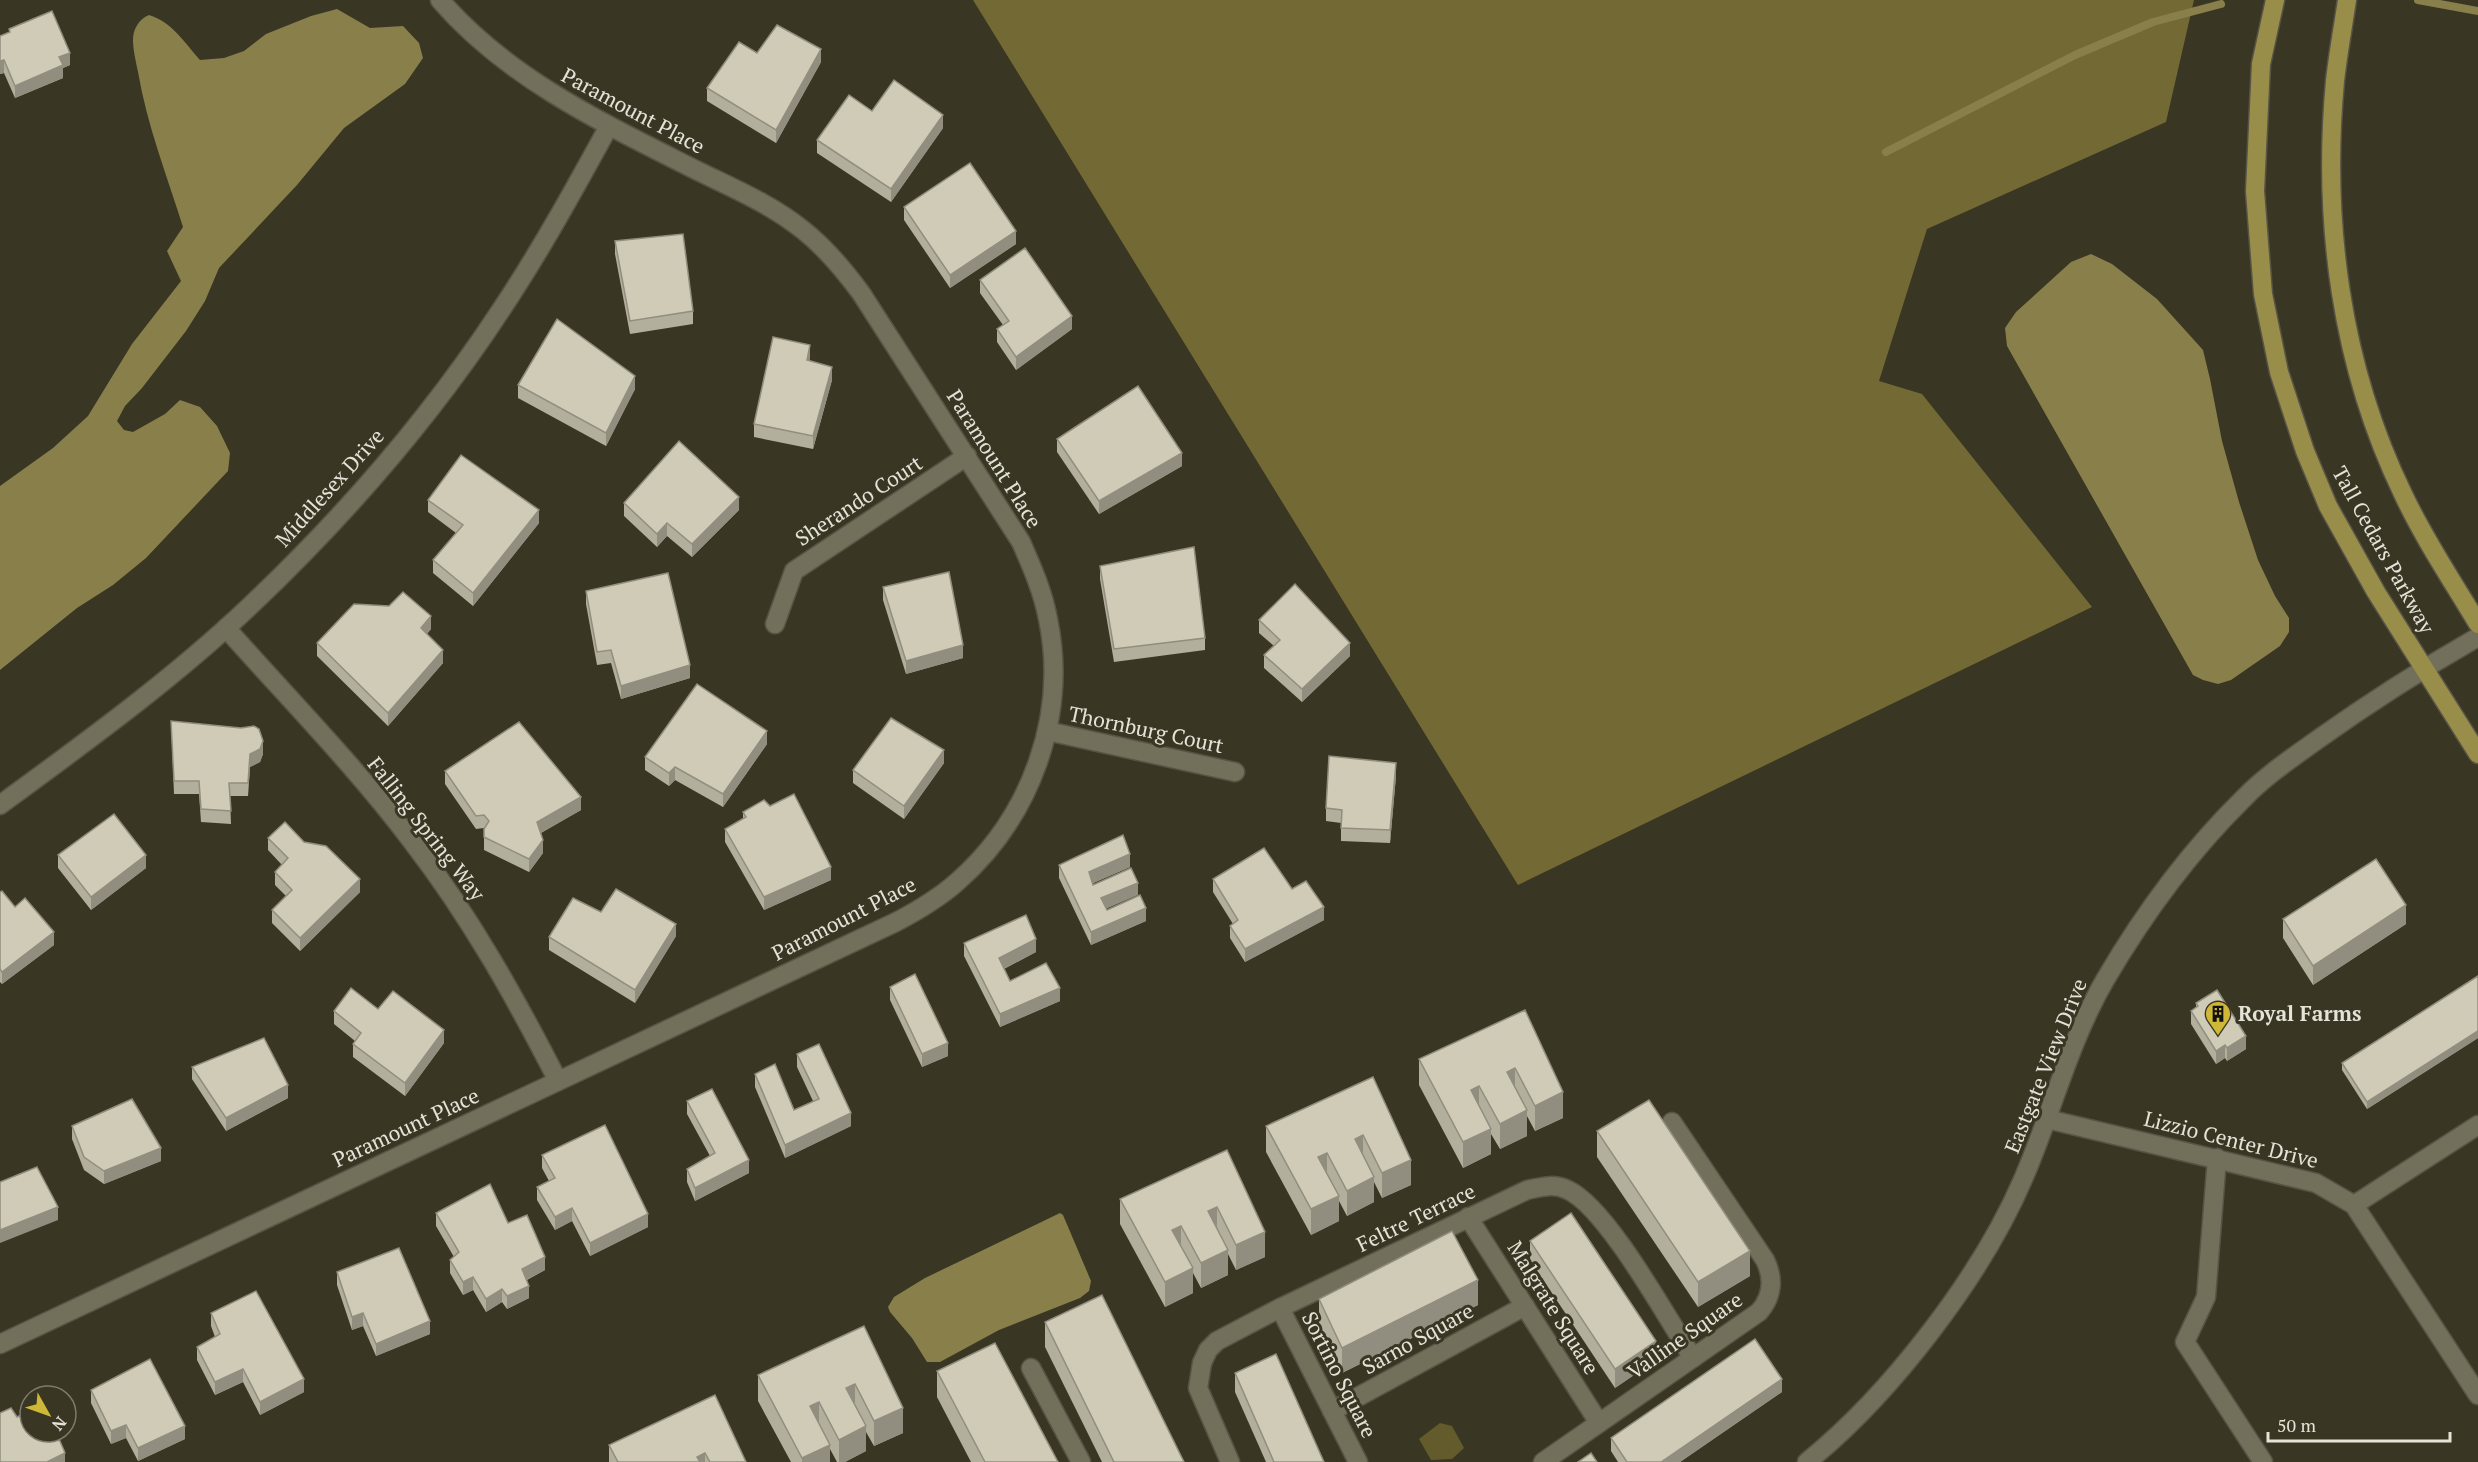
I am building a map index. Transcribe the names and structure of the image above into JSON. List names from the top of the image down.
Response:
{
  "streets": {
    "main road": ["Tall Cedars Parkway"],
    "street": [
      "Paramount Place",
      "Middlesex Drive",
      "Sherando Court",
      "Thornburg Court",
      "Falling Spring Way",
      "Eastgate View Drive",
      "Lizzio Center Drive",
      "Feltre Terrace",
      "Malgrate Square",
      "Valline Square",
      "Sarno Square",
      "Sortino Square"
    ]
  },
  "crossings": [
    ["Paramount Place", "Middlesex Drive"],
    ["Paramount Place", "Sherando Court"],
    ["Paramount Place", "Thornburg Court"],
    ["Paramount Place", "Falling Spring Way"],
    ["Middlesex Drive", "Falling Spring Way"],
    ["Tall Cedars Parkway", "Eastgate View Drive"],
    ["Eastgate View Drive", "Lizzio Center Drive"],
    ["Feltre Terrace", "Malgrate Square"],
    ["Feltre Terrace", "Valline Square"],
    ["Feltre Terrace", "Sortino Square"],
    ["Malgrate Square", "Valline Square"],
    ["Malgrate Square", "Sarno Square"],
    ["Sarno Square", "Sortino Square"]
  ],
  "places": {
    "building": ["Royal Farms"]
  },
  "scale_bar": "50 m",
  "north": "bottom right"
}
